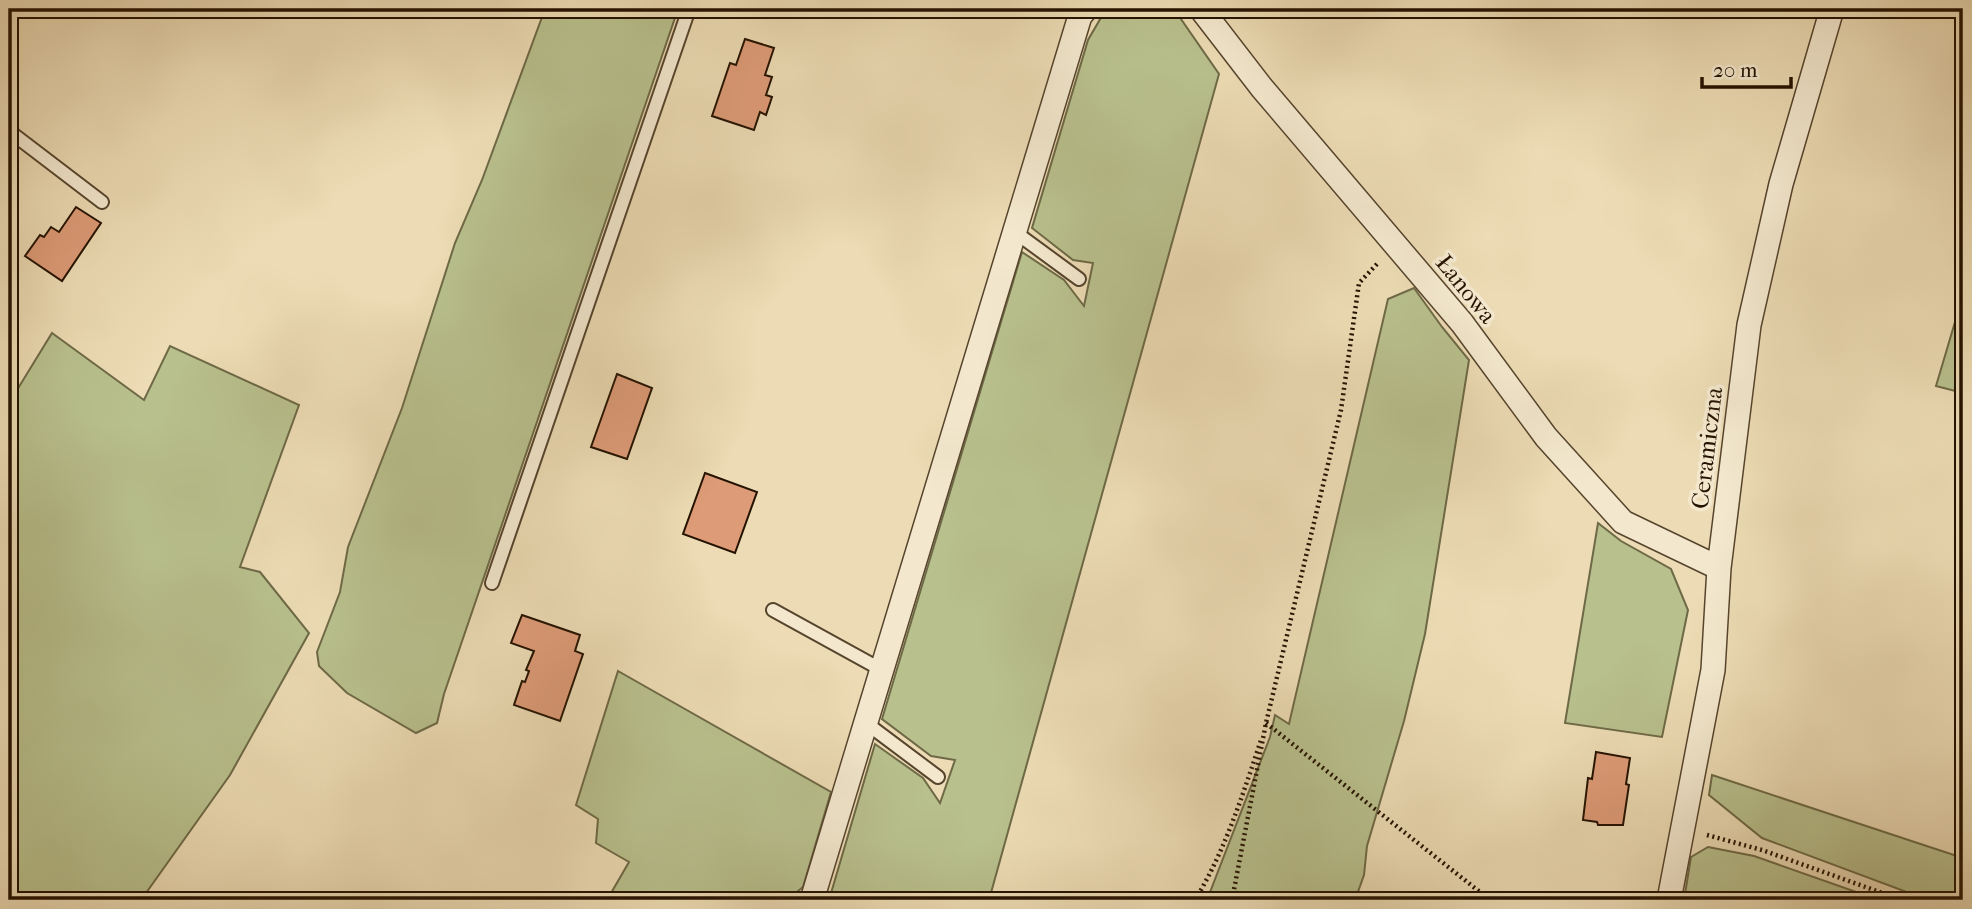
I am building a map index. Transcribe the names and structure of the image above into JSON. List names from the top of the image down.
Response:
{
  "streets": {
    "street": ["Łanowa", "Ceramiczna"]
  },
  "crossings": [
    ["Łanowa", "Ceramiczna"]
  ],
  "scale_bar": "20 m"
}
